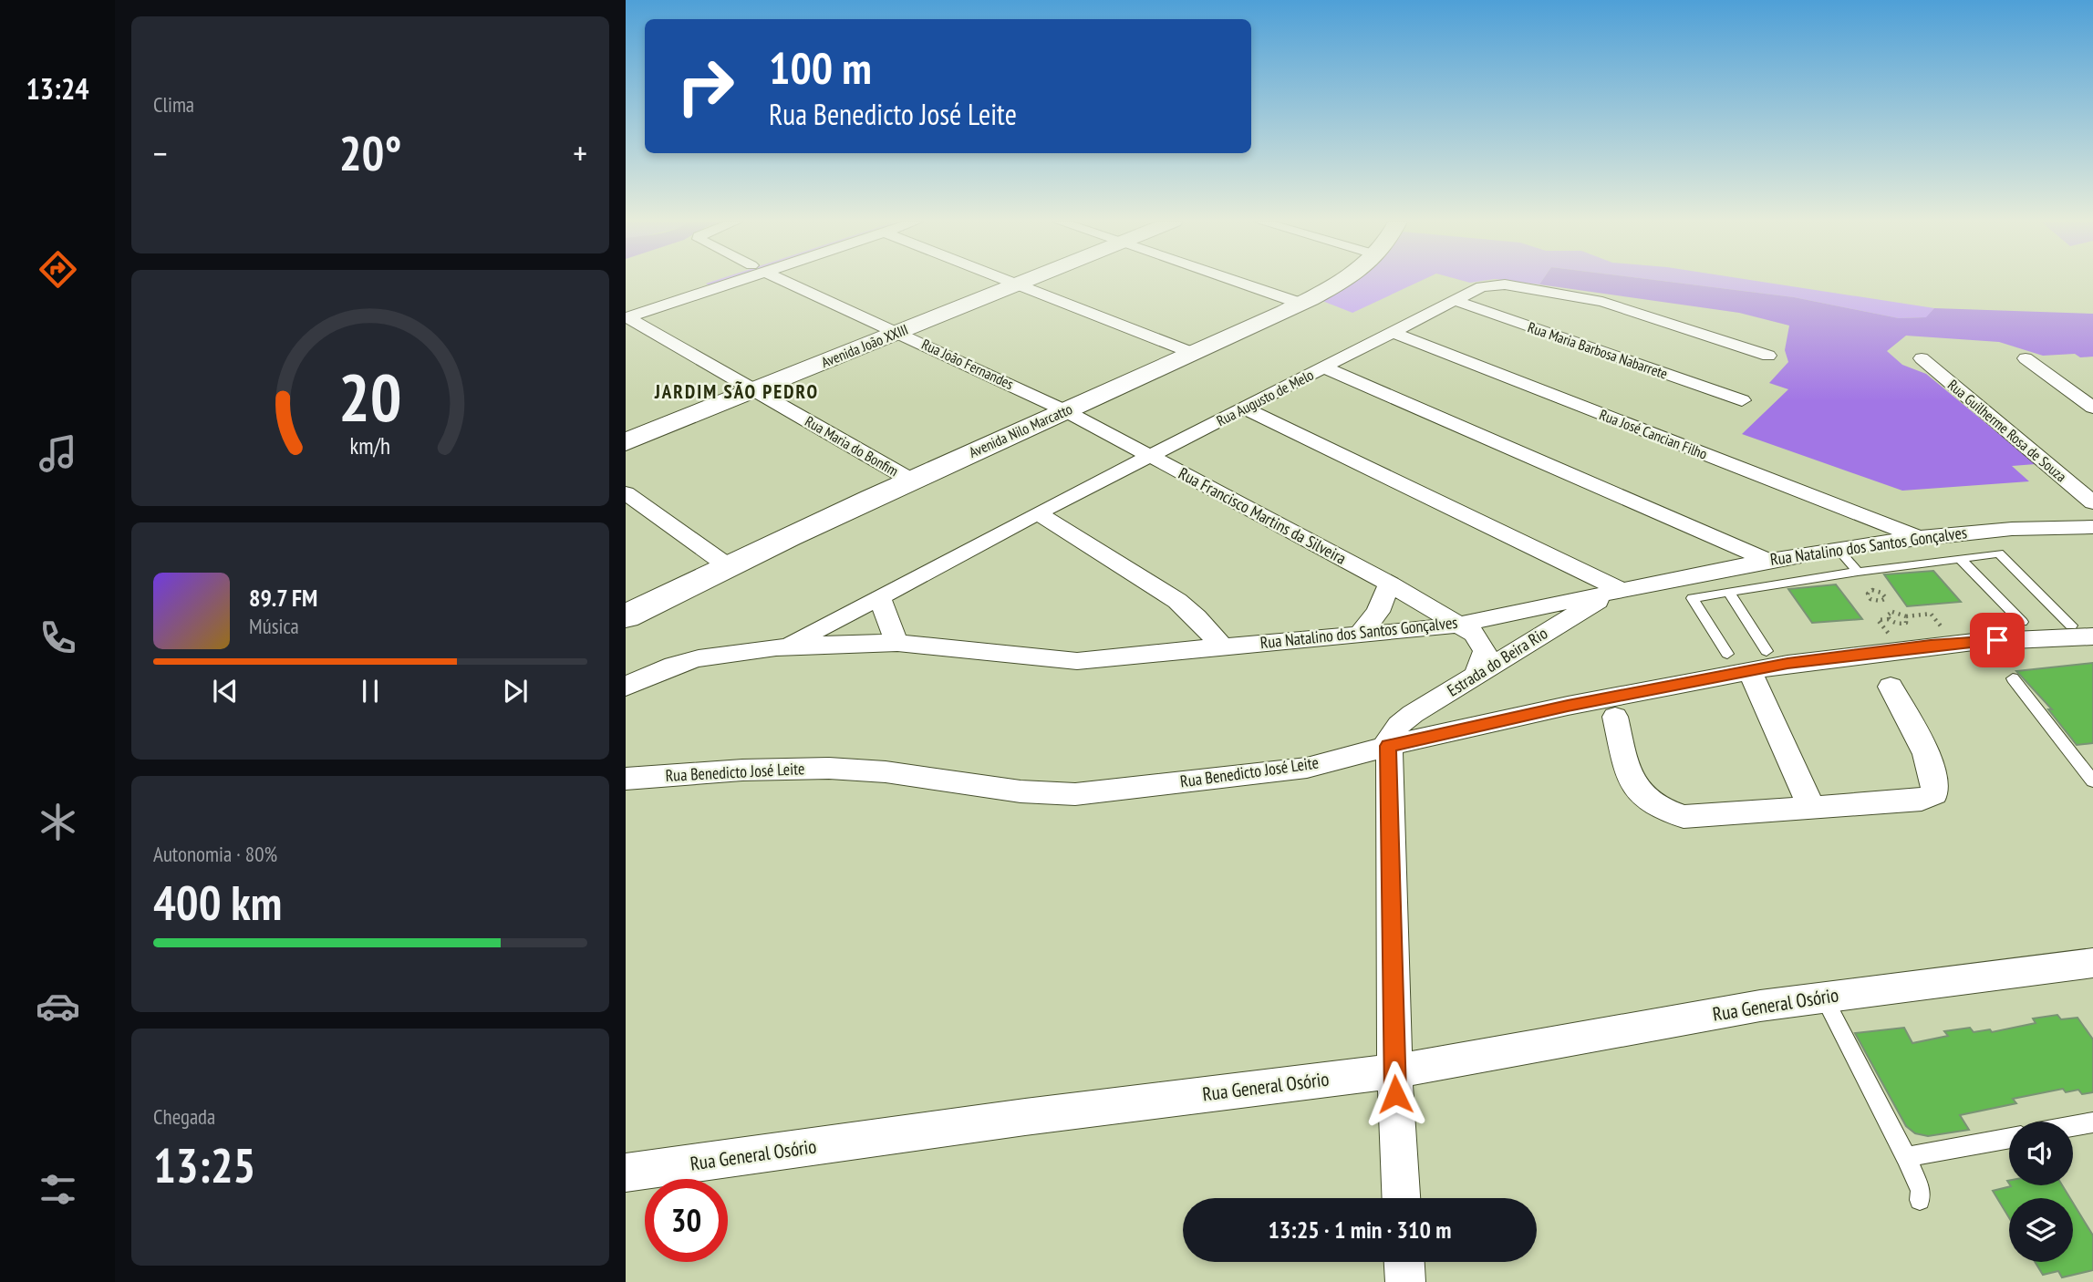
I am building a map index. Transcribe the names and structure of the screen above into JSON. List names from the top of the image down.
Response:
{
  "streets": {
    "street": [
      "Avenida João XXIII",
      "Rua Maria Barbosa Nabarrete",
      "Rua João Fernandes",
      "Rua Augusto de Melo",
      "Avenida Nilo Marcatto",
      "Rua Guilherme Rosa de Souza",
      "Rua José Cancian Filho",
      "Rua Maria do Bonfim",
      "Rua Francisco Martins da Silveira",
      "Rua Natalino dos Santos Gonçalves",
      "Estrada do Beira Rio",
      "Rua Benedicto José Leite",
      "Rua General Osório"
    ]
  },
  "crossings": [
    ["Avenida João XXIII", "Rua João Fernandes"],
    ["Avenida João XXIII", "Rua Maria do Bonfim"],
    ["Rua Maria Barbosa Nabarrete", "Rua Augusto de Melo"],
    ["Rua João Fernandes", "Avenida Nilo Marcatto"],
    ["Rua João Fernandes", "Rua Francisco Martins da Silveira"],
    ["Rua Augusto de Melo", "Rua José Cancian Filho"],
    ["Rua Augusto de Melo", "Rua Francisco Martins da Silveira"],
    ["Rua Augusto de Melo", "Rua Natalino dos Santos Gonçalves"],
    ["Avenida Nilo Marcatto", "Rua Maria do Bonfim"],
    ["Avenida Nilo Marcatto", "Rua Francisco Martins da Silveira"],
    ["Rua José Cancian Filho", "Rua Natalino dos Santos Gonçalves"],
    ["Rua Francisco Martins da Silveira", "Rua Natalino dos Santos Gonçalves"],
    ["Rua Natalino dos Santos Gonçalves", "Estrada do Beira Rio"],
    ["Estrada do Beira Rio", "Rua Benedicto José Leite"]
  ],
  "districts": ["JARDIM SÃO PEDRO"],
  "page": {
    "tabs": "13:24",
    "tile": [
      "Clima",
      ["Autonomia · 80%", "400 km"],
      ["Chegada", "13:25"]
    ],
    "turn": ["100 m", "Rua Benedicto José Leite"],
    "heat": ["−", "20°", "+"],
    "song": ["89.7 FM", "Música"],
    "limit": "30",
    "trip": "13:25 · 1 min · 310 m",
    "gauge": ["20", "km/h"]
  }
}
